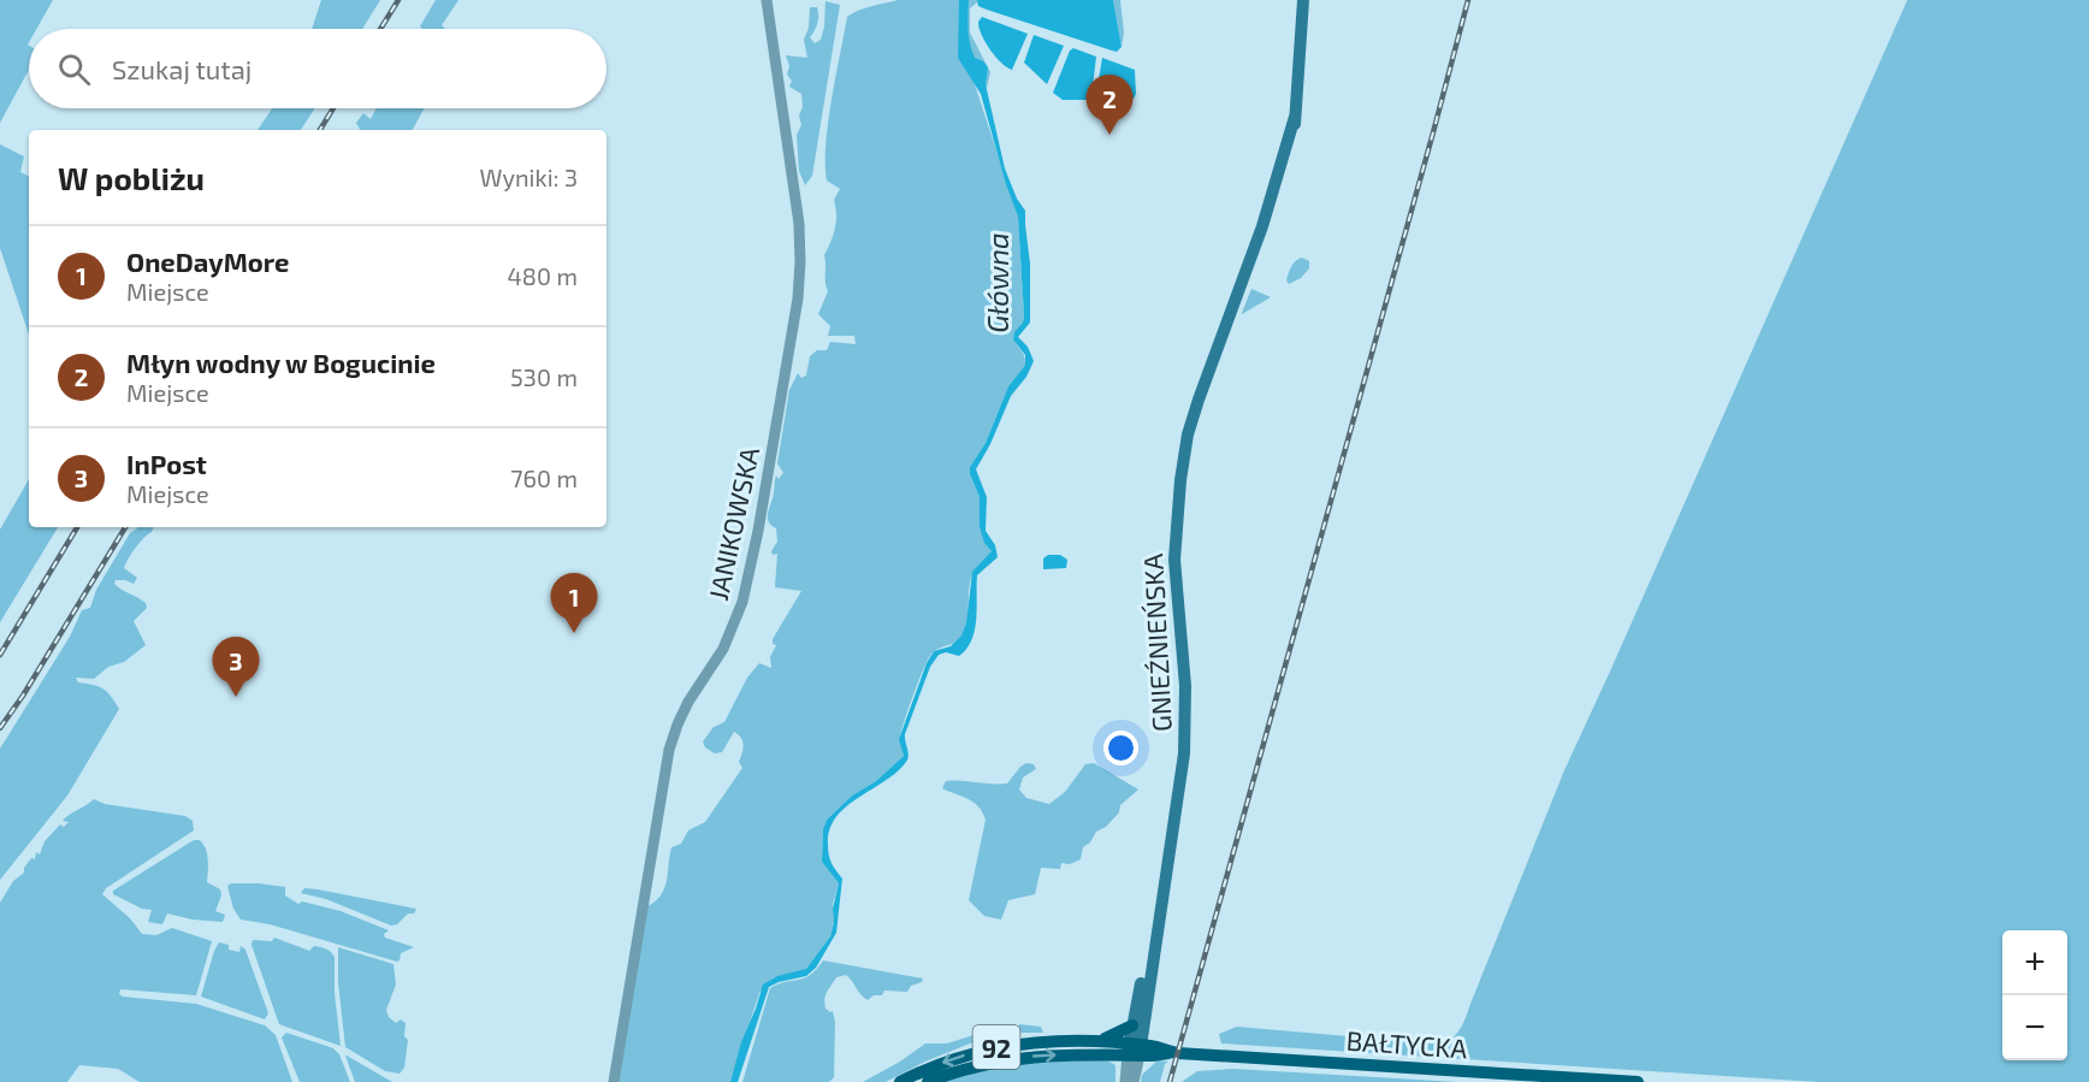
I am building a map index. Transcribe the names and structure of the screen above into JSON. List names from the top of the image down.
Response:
{
  "streets": {
    "main road": ["GNIEŹNIEŃSKA", "BAŁTYCKA", "92"],
    "street": ["JANIKOWSKA"]
  },
  "crossings": [
    ["GNIEŹNIEŃSKA", "BAŁTYCKA"]
  ],
  "water": ["Główna"],
  "page": {
    "search": "Szukaj tutaj",
    "pins": ["2", "1", "3"],
    "heading": ["W pobliżu", "Wyniki: 3"],
    "list": [
      {
        "mark": "1",
        "name": "OneDayMore",
        "note": "Miejsce",
        "value": "480 m"
      },
      {
        "mark": "2",
        "name": "Młyn wodny w Bogucinie",
        "note": "Miejsce",
        "value": "530 m"
      },
      {
        "mark": "3",
        "name": "InPost",
        "note": "Miejsce",
        "value": "760 m"
      }
    ],
    "map_buttons": ["+", "−"]
  }
}
